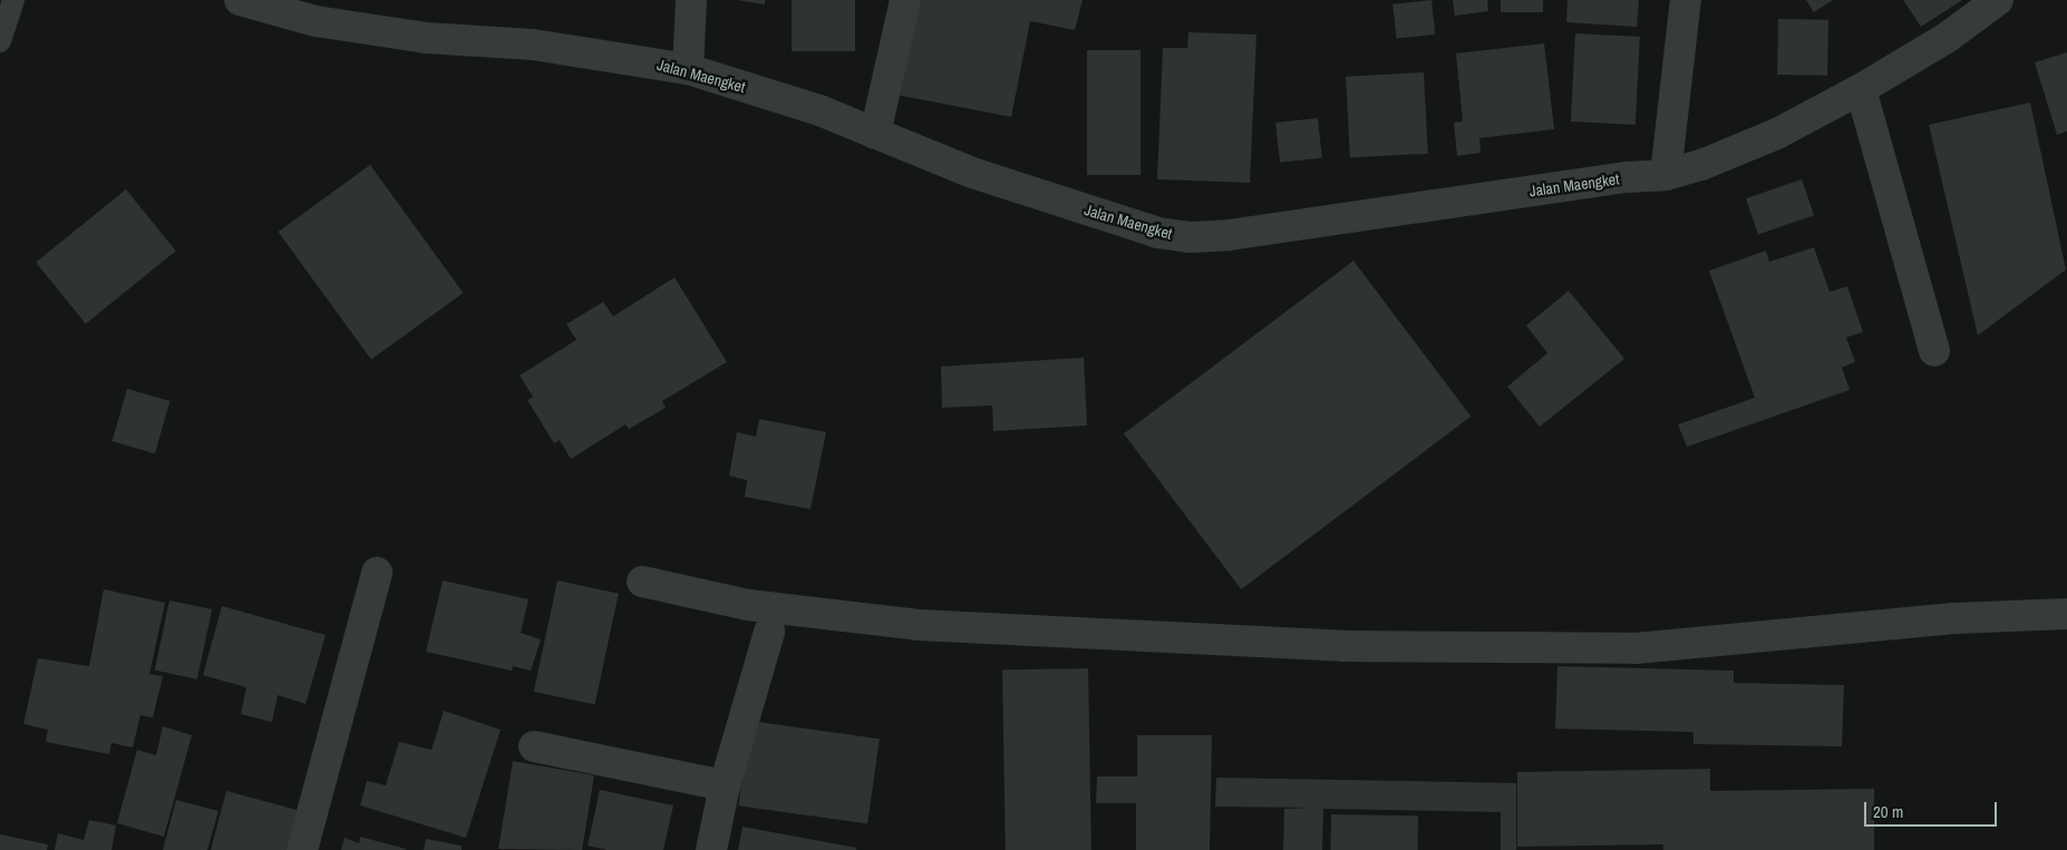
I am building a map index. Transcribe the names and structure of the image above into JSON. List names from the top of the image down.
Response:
{
  "streets": {
    "street": ["Jalan Maengket"]
  },
  "scale_bar": "20 m"
}
